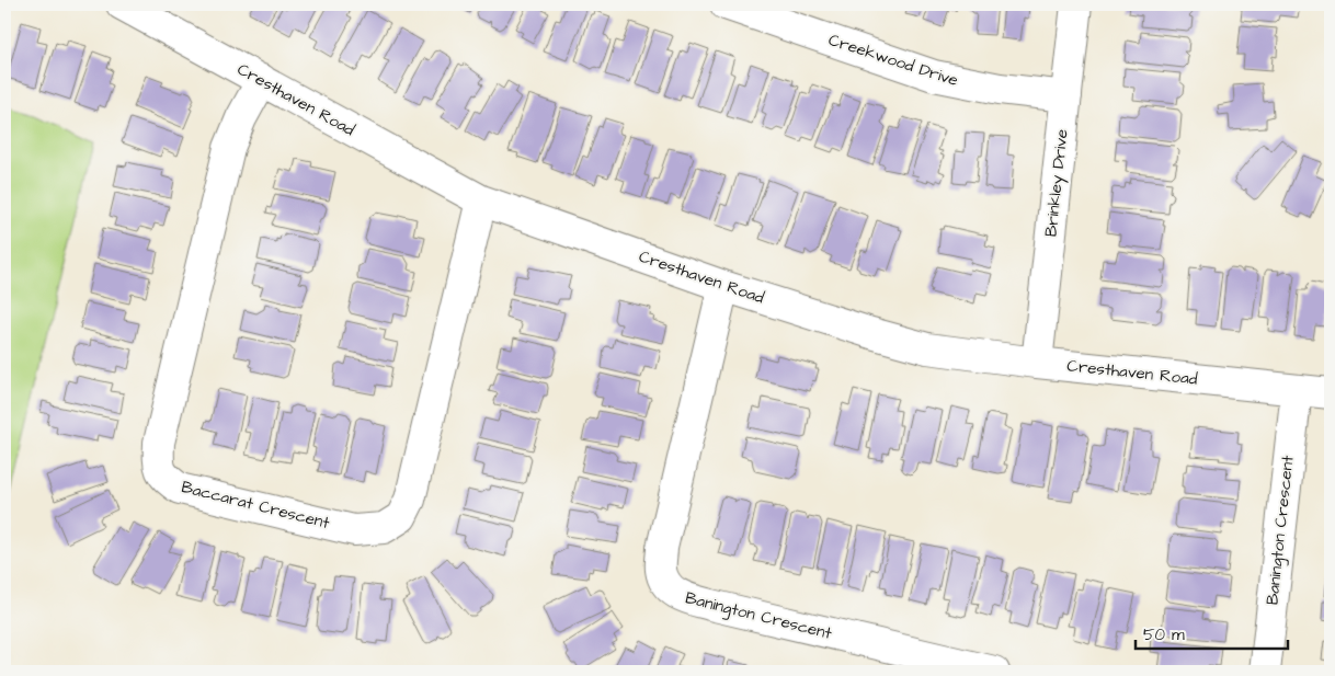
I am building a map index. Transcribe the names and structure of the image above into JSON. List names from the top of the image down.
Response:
{
  "streets": {
    "street": [
      "Creekwood Drive",
      "Cresthaven Road",
      "Brinkley Drive",
      "Baccarat Crescent",
      "Banington Crescent"
    ]
  },
  "crossings": [
    ["Creekwood Drive", "Brinkley Drive"],
    ["Cresthaven Road", "Brinkley Drive"],
    ["Cresthaven Road", "Baccarat Crescent"],
    ["Cresthaven Road", "Banington Crescent"]
  ],
  "scale_bar": "50 m"
}
